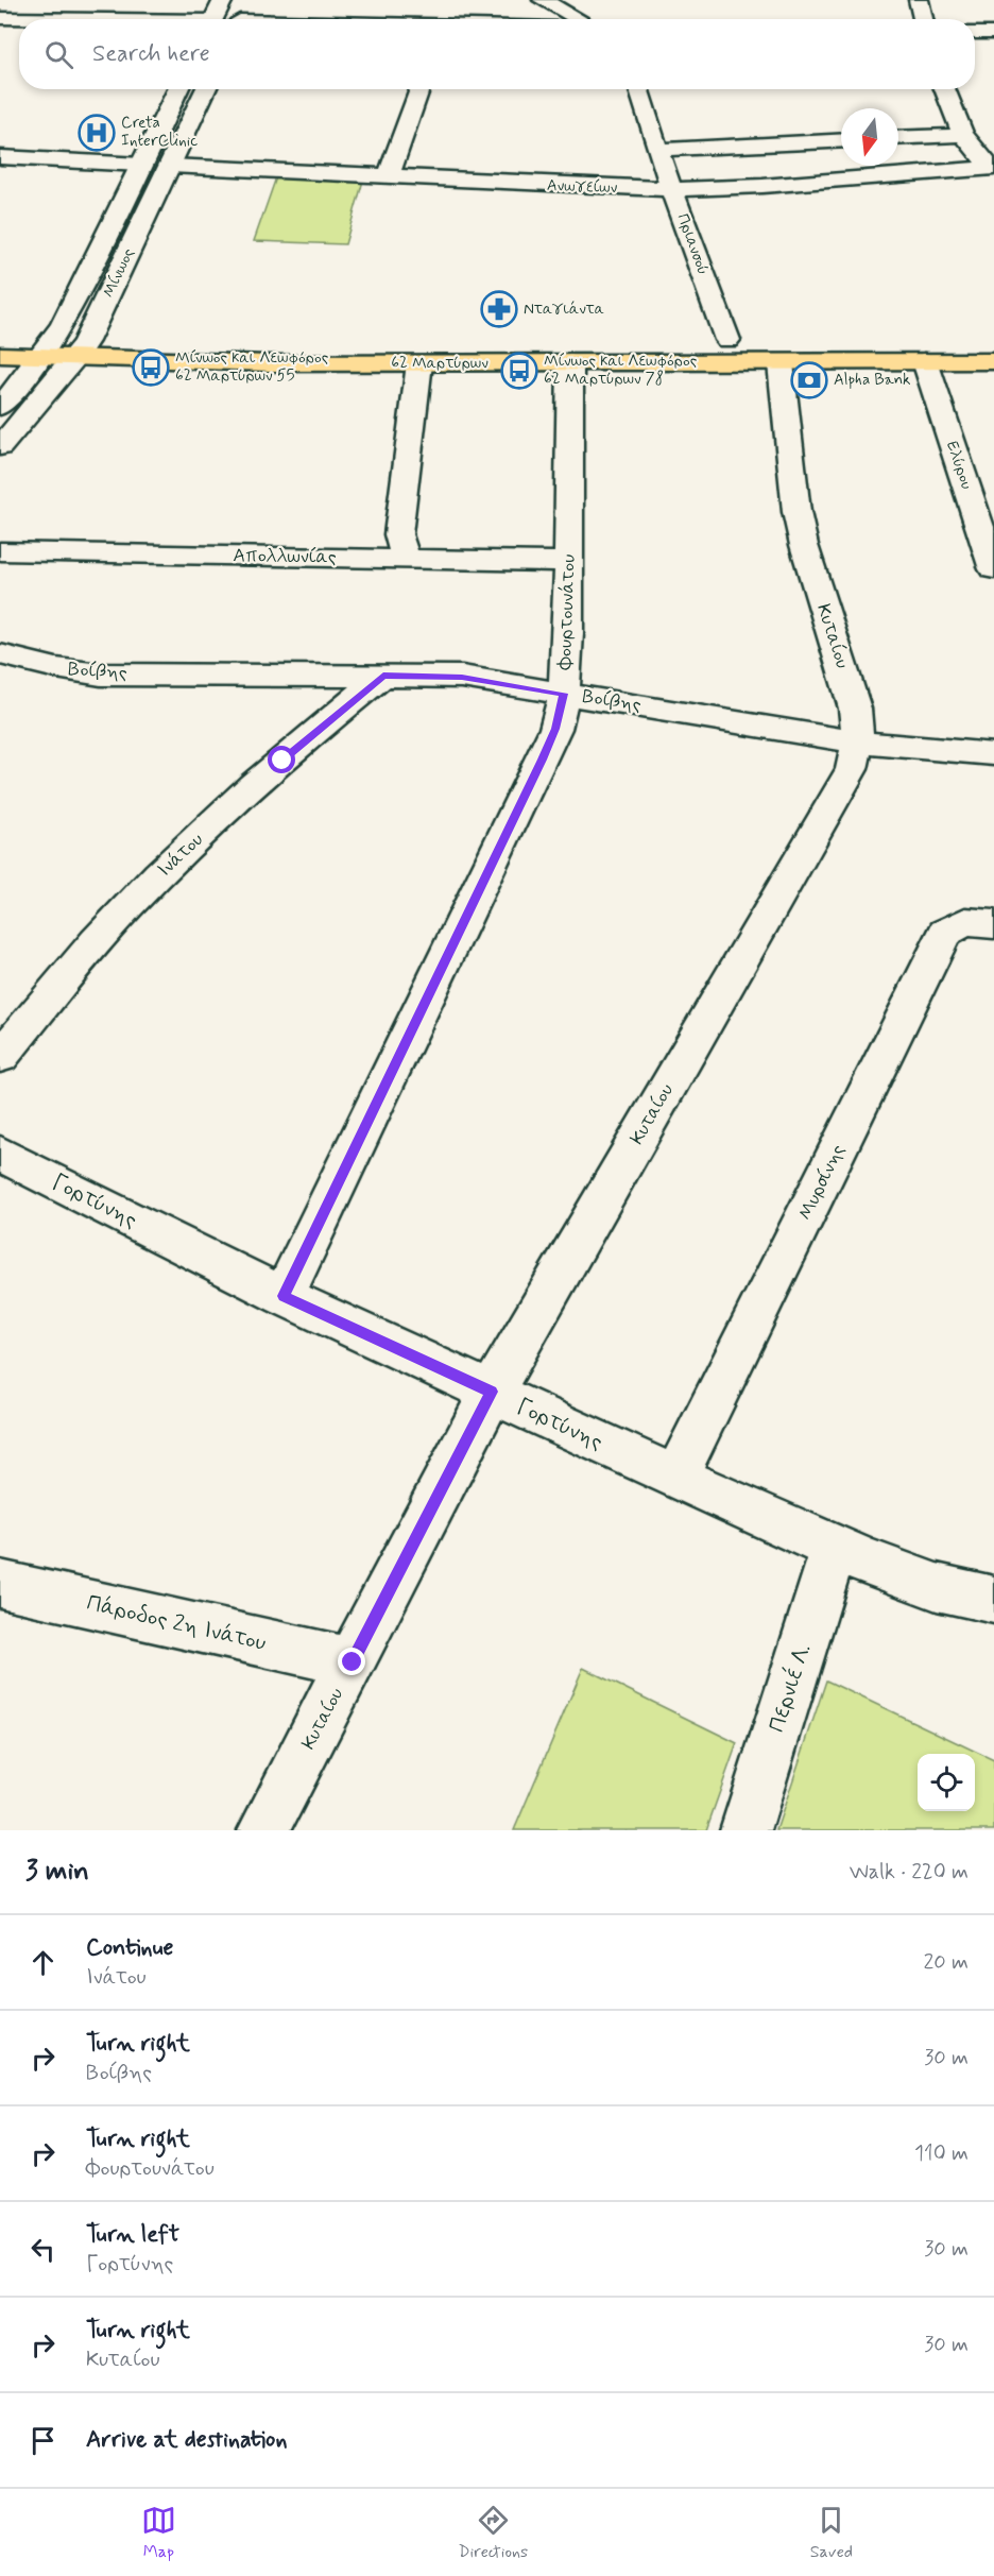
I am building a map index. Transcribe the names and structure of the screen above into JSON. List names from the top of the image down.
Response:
{
  "streets": {
    "main road": ["62 Μαρτύρων"],
    "street": [
      "Ανωγείων",
      "Πριανσού",
      "Μίνωος",
      "Ελύρου",
      "Απολλωνίας",
      "Φουρτουνάτου",
      "Κυταίου",
      "Βοίβης",
      "Ινάτου",
      "Μυρσίνης",
      "Γορτύνης",
      "Πάροδος 2η Ινάτου",
      "Περνιέ Λ."
    ]
  },
  "crossings": [
    ["Ανωγείων", "Πριανσού"],
    ["Ανωγείων", "Μίνωος"],
    ["Πριανσού", "62 Μαρτύρων"],
    ["Μίνωος", "62 Μαρτύρων"],
    ["62 Μαρτύρων", "Ελύρου"],
    ["62 Μαρτύρων", "Φουρτουνάτου"],
    ["62 Μαρτύρων", "Κυταίου"],
    ["Απολλωνίας", "Φουρτουνάτου"],
    ["Φουρτουνάτου", "Βοίβης"],
    ["Φουρτουνάτου", "Γορτύνης"],
    ["Κυταίου", "Βοίβης"],
    ["Κυταίου", "Γορτύνης"],
    ["Κυταίου", "Πάροδος 2η Ινάτου"],
    ["Βοίβης", "Ινάτου"],
    ["Μυρσίνης", "Γορτύνης"],
    ["Γορτύνης", "Περνιέ Λ."]
  ],
  "places": {
    "hospital": ["Creta InterClinic"],
    "pharmacy": ["Νταγιάντα"],
    "bus stop": ["Μίνωος και Λεωφόρος 62 Μαρτύρων 55", "Μίνωος και Λεωφόρος 62 Μαρτύρων 78"],
    "bank": ["Alpha Bank"]
  },
  "north": "bottom",
  "page": {
    "search": "Search here",
    "heading": ["3 min", "Walk · 220 m"],
    "list": [
      ["Continue", "Ινάτου", "20 m"],
      ["Turn right", "Βοίβης", "30 m"],
      ["Turn right", "Φουρτουνάτου", "110 m"],
      ["Turn left", "Γορτύνης", "30 m"],
      ["Turn right", "Κυταίου", "30 m"],
      "Arrive at destination"
    ],
    "nav": ["Map", "Directions", "Saved"]
  }
}
